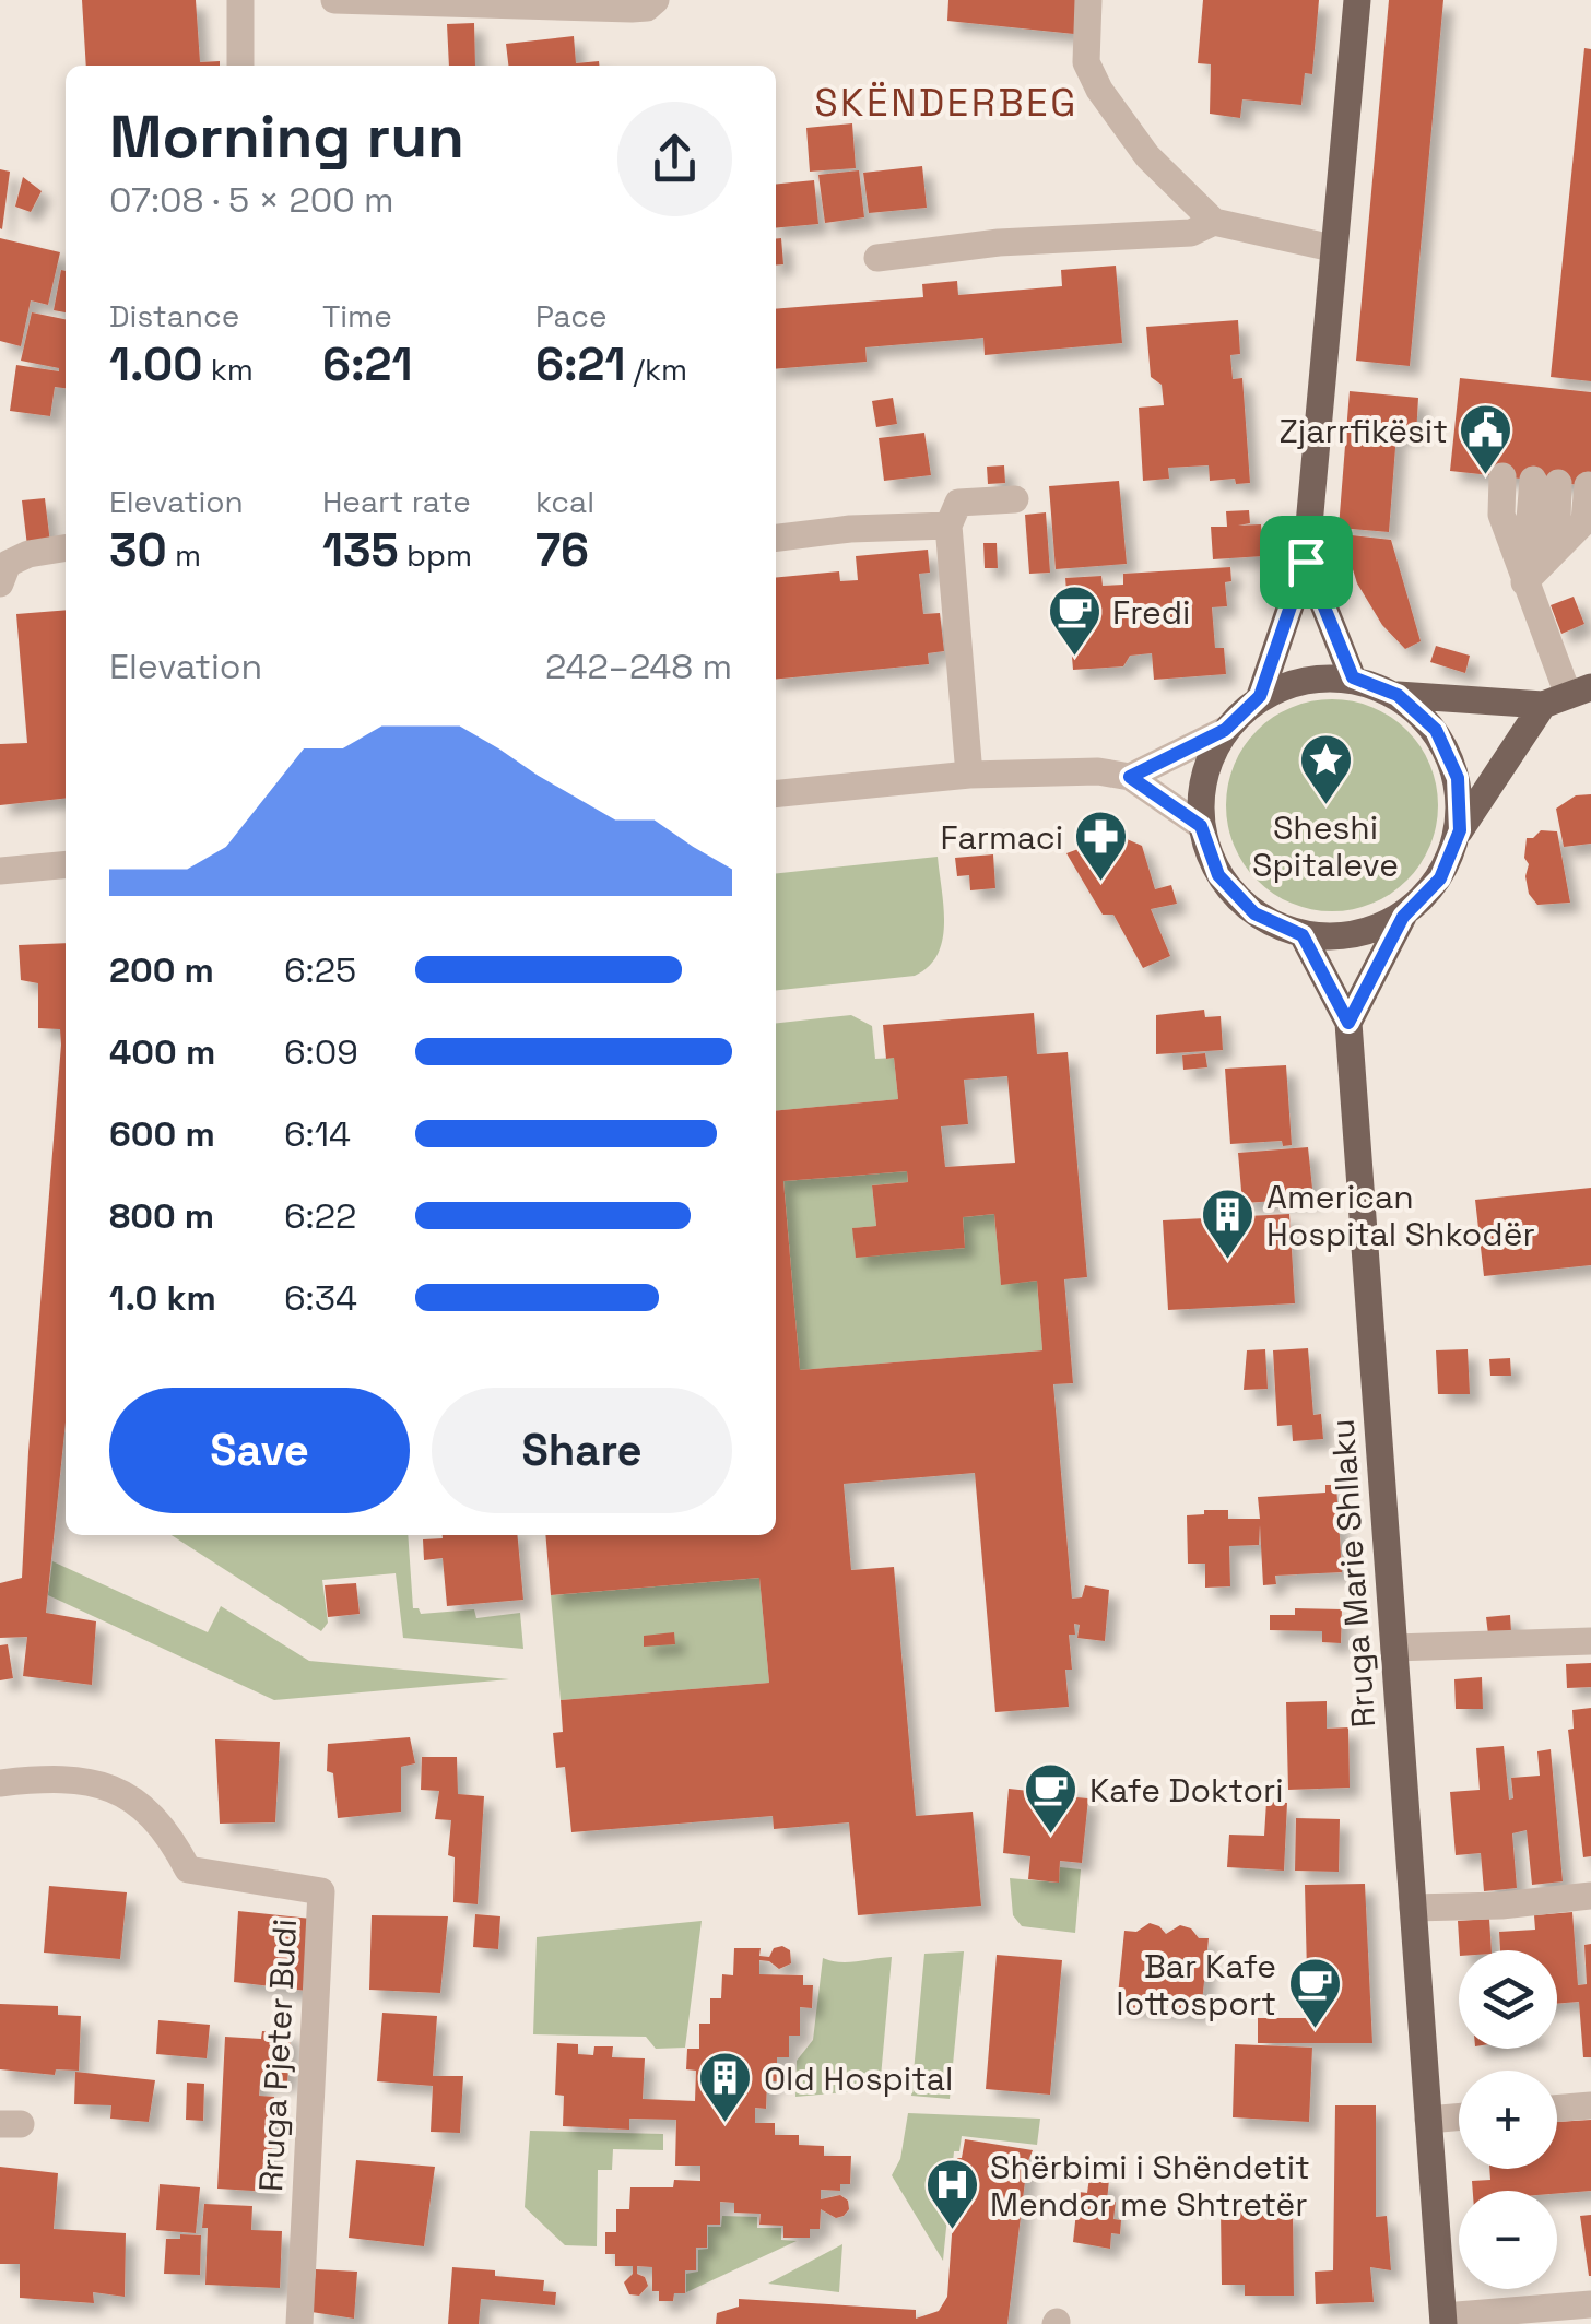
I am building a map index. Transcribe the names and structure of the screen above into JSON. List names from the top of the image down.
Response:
{
  "streets": {
    "main road": ["Rruga Marie Shllaku"],
    "street": ["Rruga Pjeter Budi"]
  },
  "districts": ["SKËNDERBEG"],
  "places": {
    "public building": ["Zjarrfikësit"],
    "cafe": ["Fredi", "Kafe Doktori", "Bar Kafe lottosport"],
    "place": ["Sheshi Spitaleve"],
    "pharmacy": ["Farmaci"],
    "building": ["American Hospital Shkodër", "Old Hospital"],
    "hospital": ["Shërbimi i Shëndetit Mendor me Shtretër"]
  },
  "page": {
    "heading": ["Morning run", "07:08 · 5 × 200 m"],
    "stats": [
      ["Distance", "1.00 km"],
      ["Time", "6:21"],
      ["Pace", "6:21 /km"],
      ["Elevation", "30 m"],
      ["Heart rate", "135 bpm"],
      ["kcal", "76"]
    ],
    "chart": ["Elevation", "242–248 m"],
    "list": [
      {
        "name": "200 m",
        "note": "6:25"
      },
      {
        "name": "400 m",
        "note": "6:09"
      },
      {
        "name": "600 m",
        "note": "6:14"
      },
      {
        "name": "800 m",
        "note": "6:22"
      },
      {
        "name": "1.0 km",
        "note": "6:34"
      }
    ],
    "buttons": ["Save", "Share"],
    "map_buttons": ["+", "−"]
  }
}
